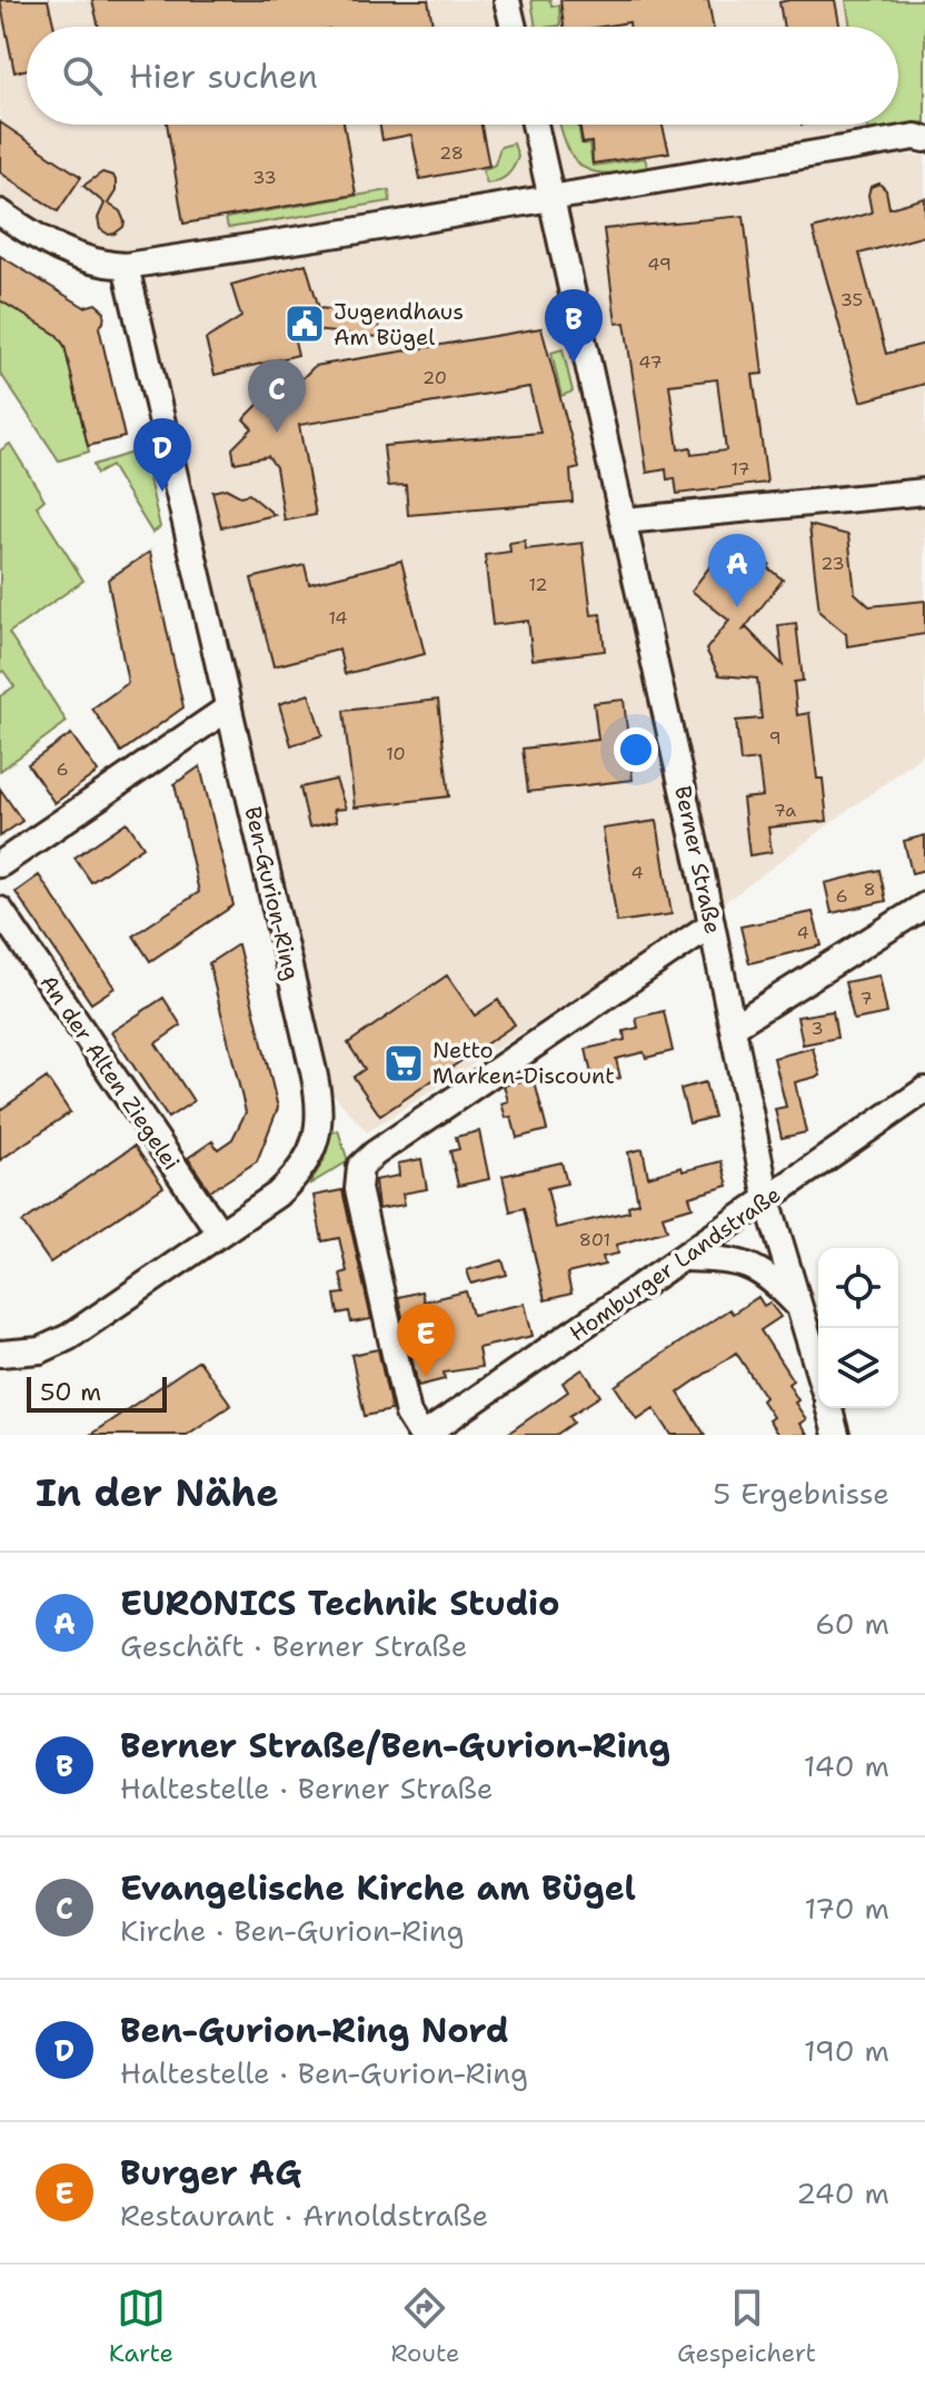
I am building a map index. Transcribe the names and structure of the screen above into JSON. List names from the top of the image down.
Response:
{
  "streets": {
    "street": [
      "Berner Straße",
      "Ben-Gurion-Ring",
      "An der Alten Ziegelei",
      "Homburger Landstraße"
    ]
  },
  "crossings": [
    ["Berner Straße", "Homburger Landstraße"],
    ["Ben-Gurion-Ring", "An der Alten Ziegelei"]
  ],
  "places": {
    "public building": ["Jugendhaus Am Bügel"],
    "supermarket": ["Netto Marken-Discount"]
  },
  "house_numbers": [
    "28",
    "33",
    "49",
    "35",
    "47",
    "20",
    "17",
    "23",
    "12",
    "14",
    "9",
    "10",
    "6",
    "7a",
    "4",
    "8",
    "6",
    "4",
    "7",
    "3",
    "801"
  ],
  "scale_bar": "50 m",
  "page": {
    "search": "Hier suchen",
    "pins": [
      "B",
      "C",
      "D",
      "A",
      "E"
    ],
    "scale": "50 m",
    "heading": ["In der Nähe", "5 Ergebnisse"],
    "list": [
      {
        "mark": "A",
        "name": "EURONICS Technik Studio",
        "note": "Geschäft · Berner Straße",
        "value": "60 m"
      },
      {
        "mark": "B",
        "name": "Berner Straße/Ben-Gurion-Ring",
        "note": "Haltestelle · Berner Straße",
        "value": "140 m"
      },
      {
        "mark": "C",
        "name": "Evangelische Kirche am Bügel",
        "note": "Kirche · Ben-Gurion-Ring",
        "value": "170 m"
      },
      {
        "mark": "D",
        "name": "Ben-Gurion-Ring Nord",
        "note": "Haltestelle · Ben-Gurion-Ring",
        "value": "190 m"
      },
      {
        "mark": "E",
        "name": "Burger AG",
        "note": "Restaurant · Arnoldstraße",
        "value": "240 m"
      }
    ],
    "nav": ["Karte", "Route", "Gespeichert"]
  }
}
